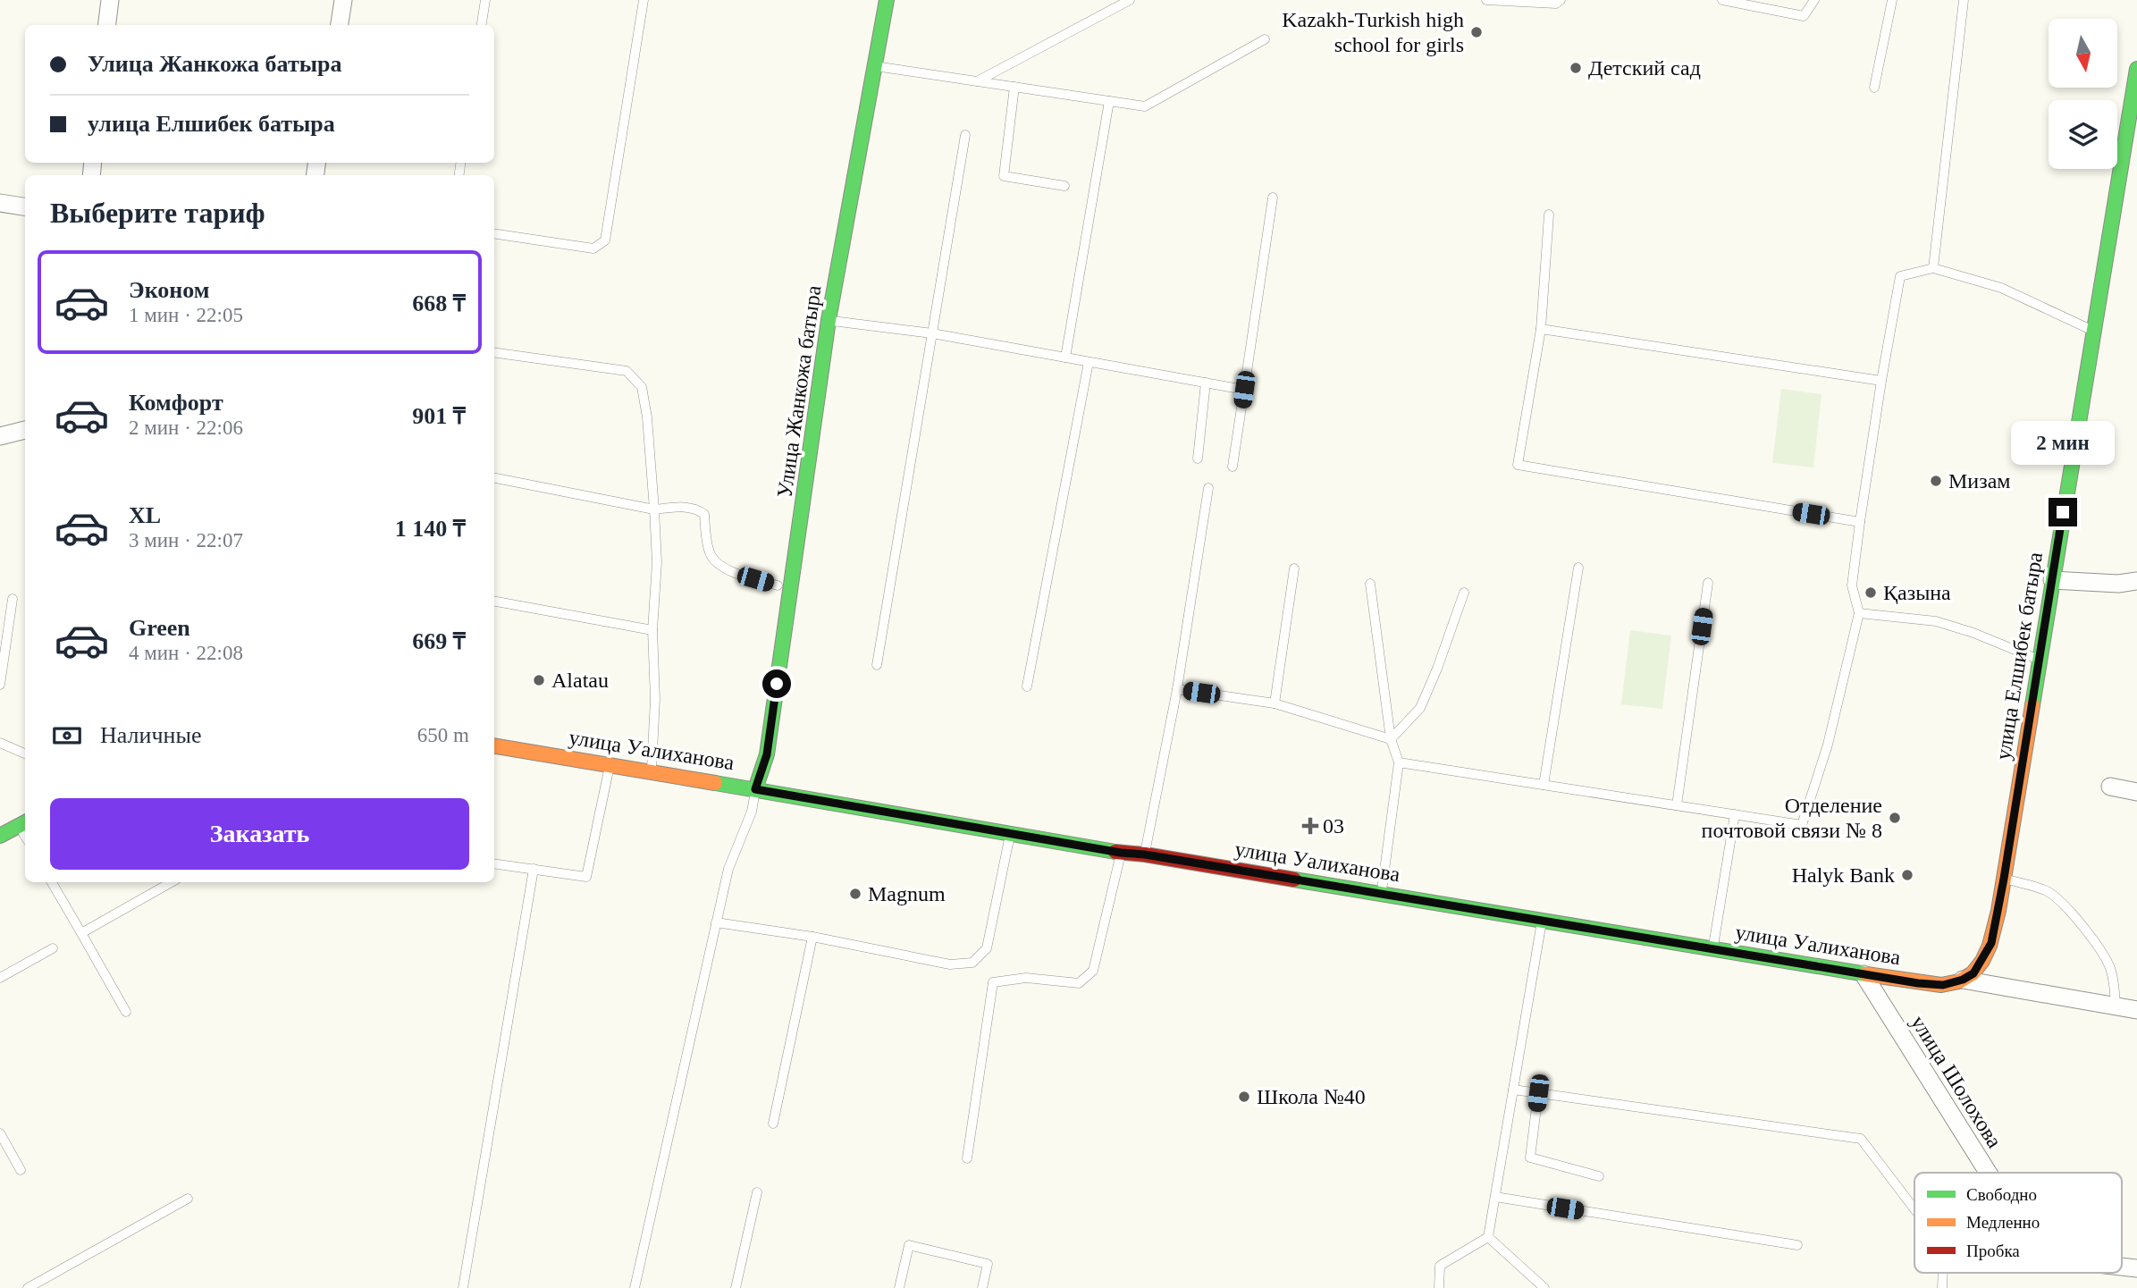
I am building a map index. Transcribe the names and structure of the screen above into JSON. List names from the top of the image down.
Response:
{
  "streets": {
    "main road": ["Улица Жанкожа батыра", "улица Елшибек батыра", "улица Уалиханова"],
    "street": ["улица Шолохова"]
  },
  "crossings": [
    ["Улица Жанкожа батыра", "улица Уалиханова"],
    ["улица Елшибек батыра", "улица Уалиханова"],
    ["улица Уалиханова", "улица Шолохова"]
  ],
  "places": {
    "other": [
      "Kazakh-Turkish high school for girls",
      "Детский сад",
      "Мизам",
      "Қазына",
      "Alatau",
      "Отделение почтовой связи № 8",
      "Halyk Bank",
      "Magnum",
      "Школа №40"
    ],
    "health": ["03"]
  },
  "legend": ["Свободно", "Медленно", "Пробка"],
  "north": "bottom",
  "page": {
    "banner": ["Улица Жанкожа батыра", "улица Елшибек батыра"],
    "heading": "Выберите тариф",
    "list": [
      {
        "name": "Эконом",
        "note": "1 мин · 22:05",
        "value": "668 ₸"
      },
      {
        "name": "Комфорт",
        "note": "2 мин · 22:06",
        "value": "901 ₸"
      },
      {
        "name": "XL",
        "note": "3 мин · 22:07",
        "value": "1 140 ₸"
      },
      {
        "name": "Green",
        "note": "4 мин · 22:08",
        "value": "669 ₸"
      }
    ],
    "bubble": "2 мин",
    "pay": ["Наличные", "650 m"],
    "buttons": "Заказать"
  }
}
